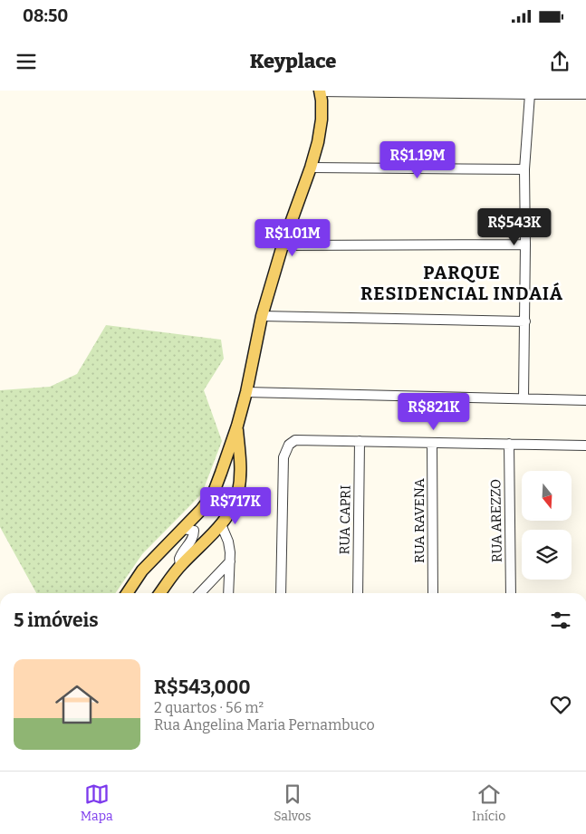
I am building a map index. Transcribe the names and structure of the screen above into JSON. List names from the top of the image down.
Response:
{
  "streets": {
    "street": ["RUA CAPRI", "RUA RAVENA", "RUA AREZZO"]
  },
  "districts": ["PARQUE RESIDENCIAL INDAIÁ"],
  "north": "bottom",
  "page": {
    "status": "08:50",
    "header": "Keyplace",
    "price": [
      "R$1.19M",
      "R$543K",
      "R$1.01M",
      "R$821K",
      "R$717K"
    ],
    "heading": "5 imóveis",
    "list": [
      {
        "name": "R$543,000",
        "note": "2 quartos · 56 m² · Rua Angelina Maria Pernambuco"
      }
    ],
    "tabs": ["Mapa", "Salvos", "Início"]
  }
}
